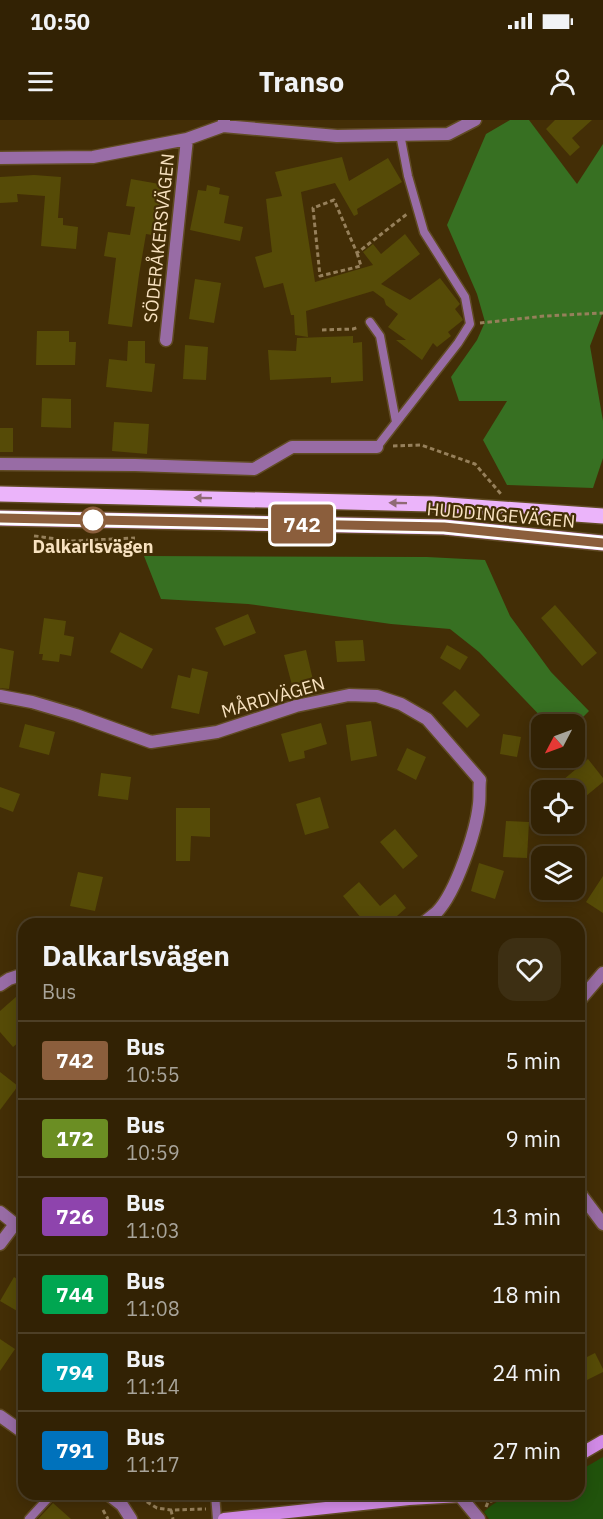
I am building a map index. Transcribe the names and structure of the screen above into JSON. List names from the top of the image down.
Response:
{
  "streets": {
    "main road": ["HUDDINGEVÄGEN"],
    "street": ["SÖDERÅKERSVÄGEN", "MÅRDVÄGEN"]
  },
  "places": ["Dalkarlsvägen"],
  "lines": ["bus line 742"],
  "north": "bottom left",
  "page": {
    "status": "10:50",
    "header": "Transo",
    "on_map": "742",
    "heading": ["Dalkarlsvägen", "Bus"],
    "list": [
      {
        "mark": "742",
        "name": "Bus",
        "note": "10:55",
        "value": "5 min"
      },
      {
        "mark": "172",
        "name": "Bus",
        "note": "10:59",
        "value": "9 min"
      },
      {
        "mark": "726",
        "name": "Bus",
        "note": "11:03",
        "value": "13 min"
      },
      {
        "mark": "744",
        "name": "Bus",
        "note": "11:08",
        "value": "18 min"
      },
      {
        "mark": "794",
        "name": "Bus",
        "note": "11:14",
        "value": "24 min"
      },
      {
        "mark": "791",
        "name": "Bus",
        "note": "11:17",
        "value": "27 min"
      }
    ]
  }
}
